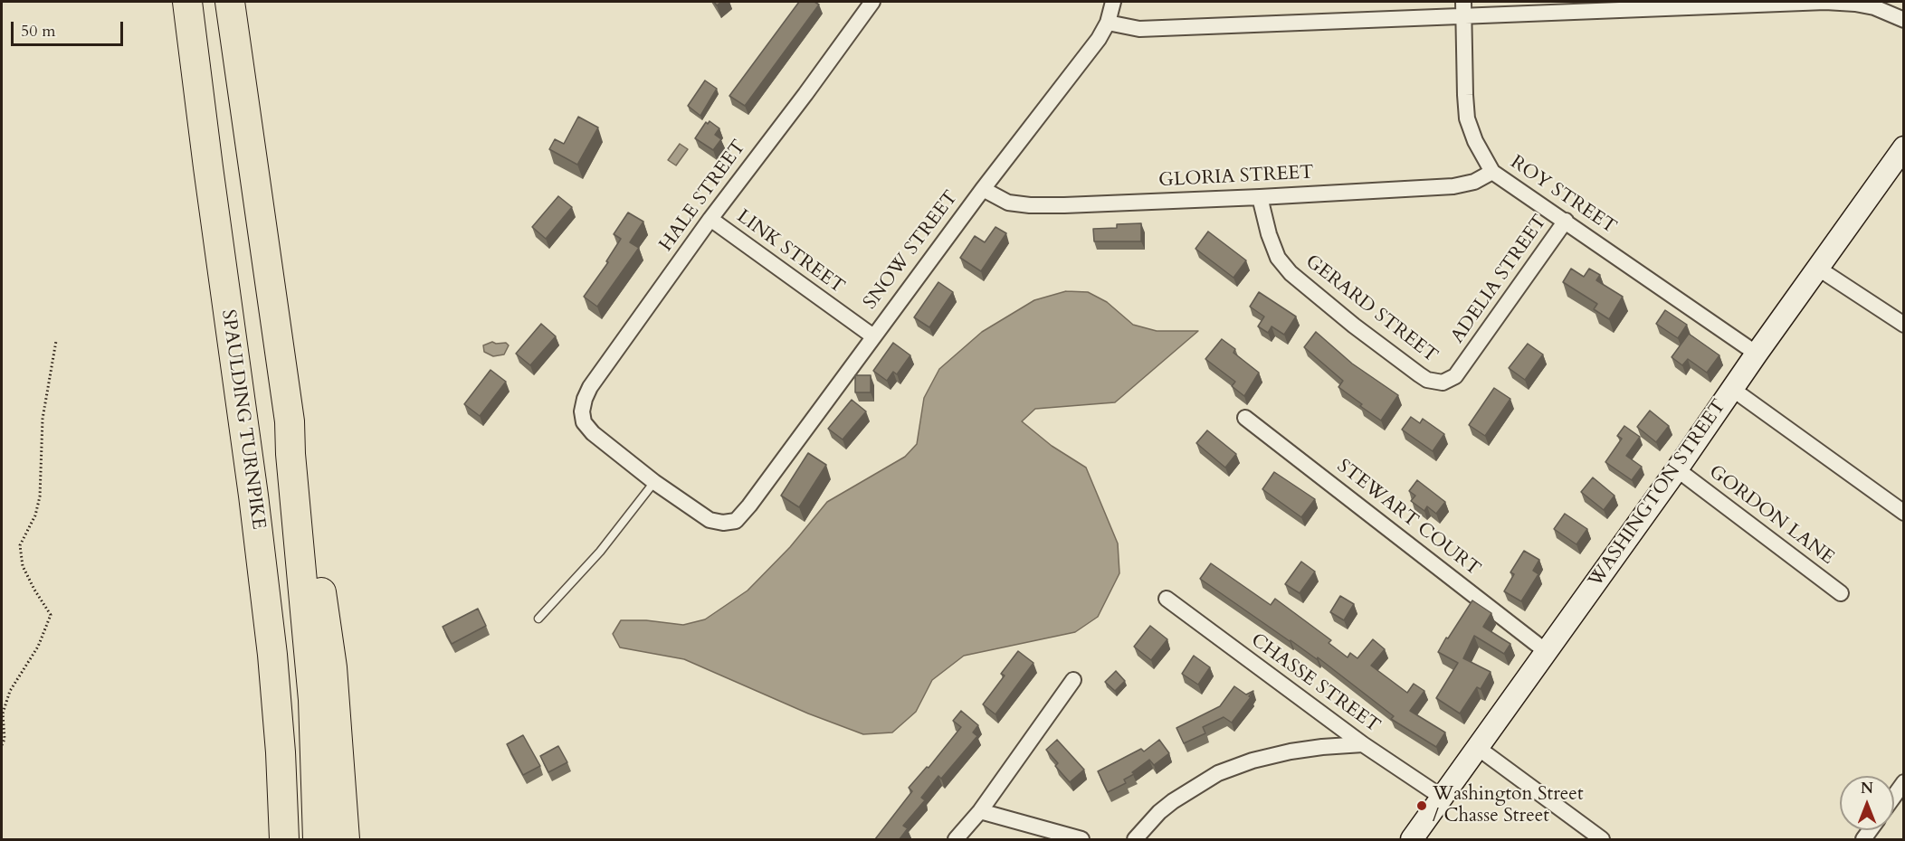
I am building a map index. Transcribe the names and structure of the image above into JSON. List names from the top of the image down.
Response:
{
  "streets": {
    "highway": ["SPAULDING TURNPIKE"],
    "main road": ["WASHINGTON STREET"],
    "street": [
      "GLORIA STREET",
      "ROY STREET",
      "HALE STREET",
      "SNOW STREET",
      "LINK STREET",
      "ADELIA STREET",
      "GERARD STREET",
      "GORDON LANE",
      "STEWART COURT",
      "CHASSE STREET"
    ]
  },
  "crossings": [
    ["GLORIA STREET", "ROY STREET"],
    ["GLORIA STREET", "SNOW STREET"],
    ["GLORIA STREET", "GERARD STREET"],
    ["ROY STREET", "ADELIA STREET"],
    ["ROY STREET", "WASHINGTON STREET"],
    ["HALE STREET", "SNOW STREET"],
    ["HALE STREET", "LINK STREET"],
    ["SNOW STREET", "LINK STREET"],
    ["ADELIA STREET", "GERARD STREET"],
    ["WASHINGTON STREET", "GORDON LANE"],
    ["WASHINGTON STREET", "STEWART COURT"],
    ["WASHINGTON STREET", "CHASSE STREET"]
  ],
  "places": ["Washington Street / Chasse Street"],
  "scale_bar": "50 m",
  "north": "top"
}
